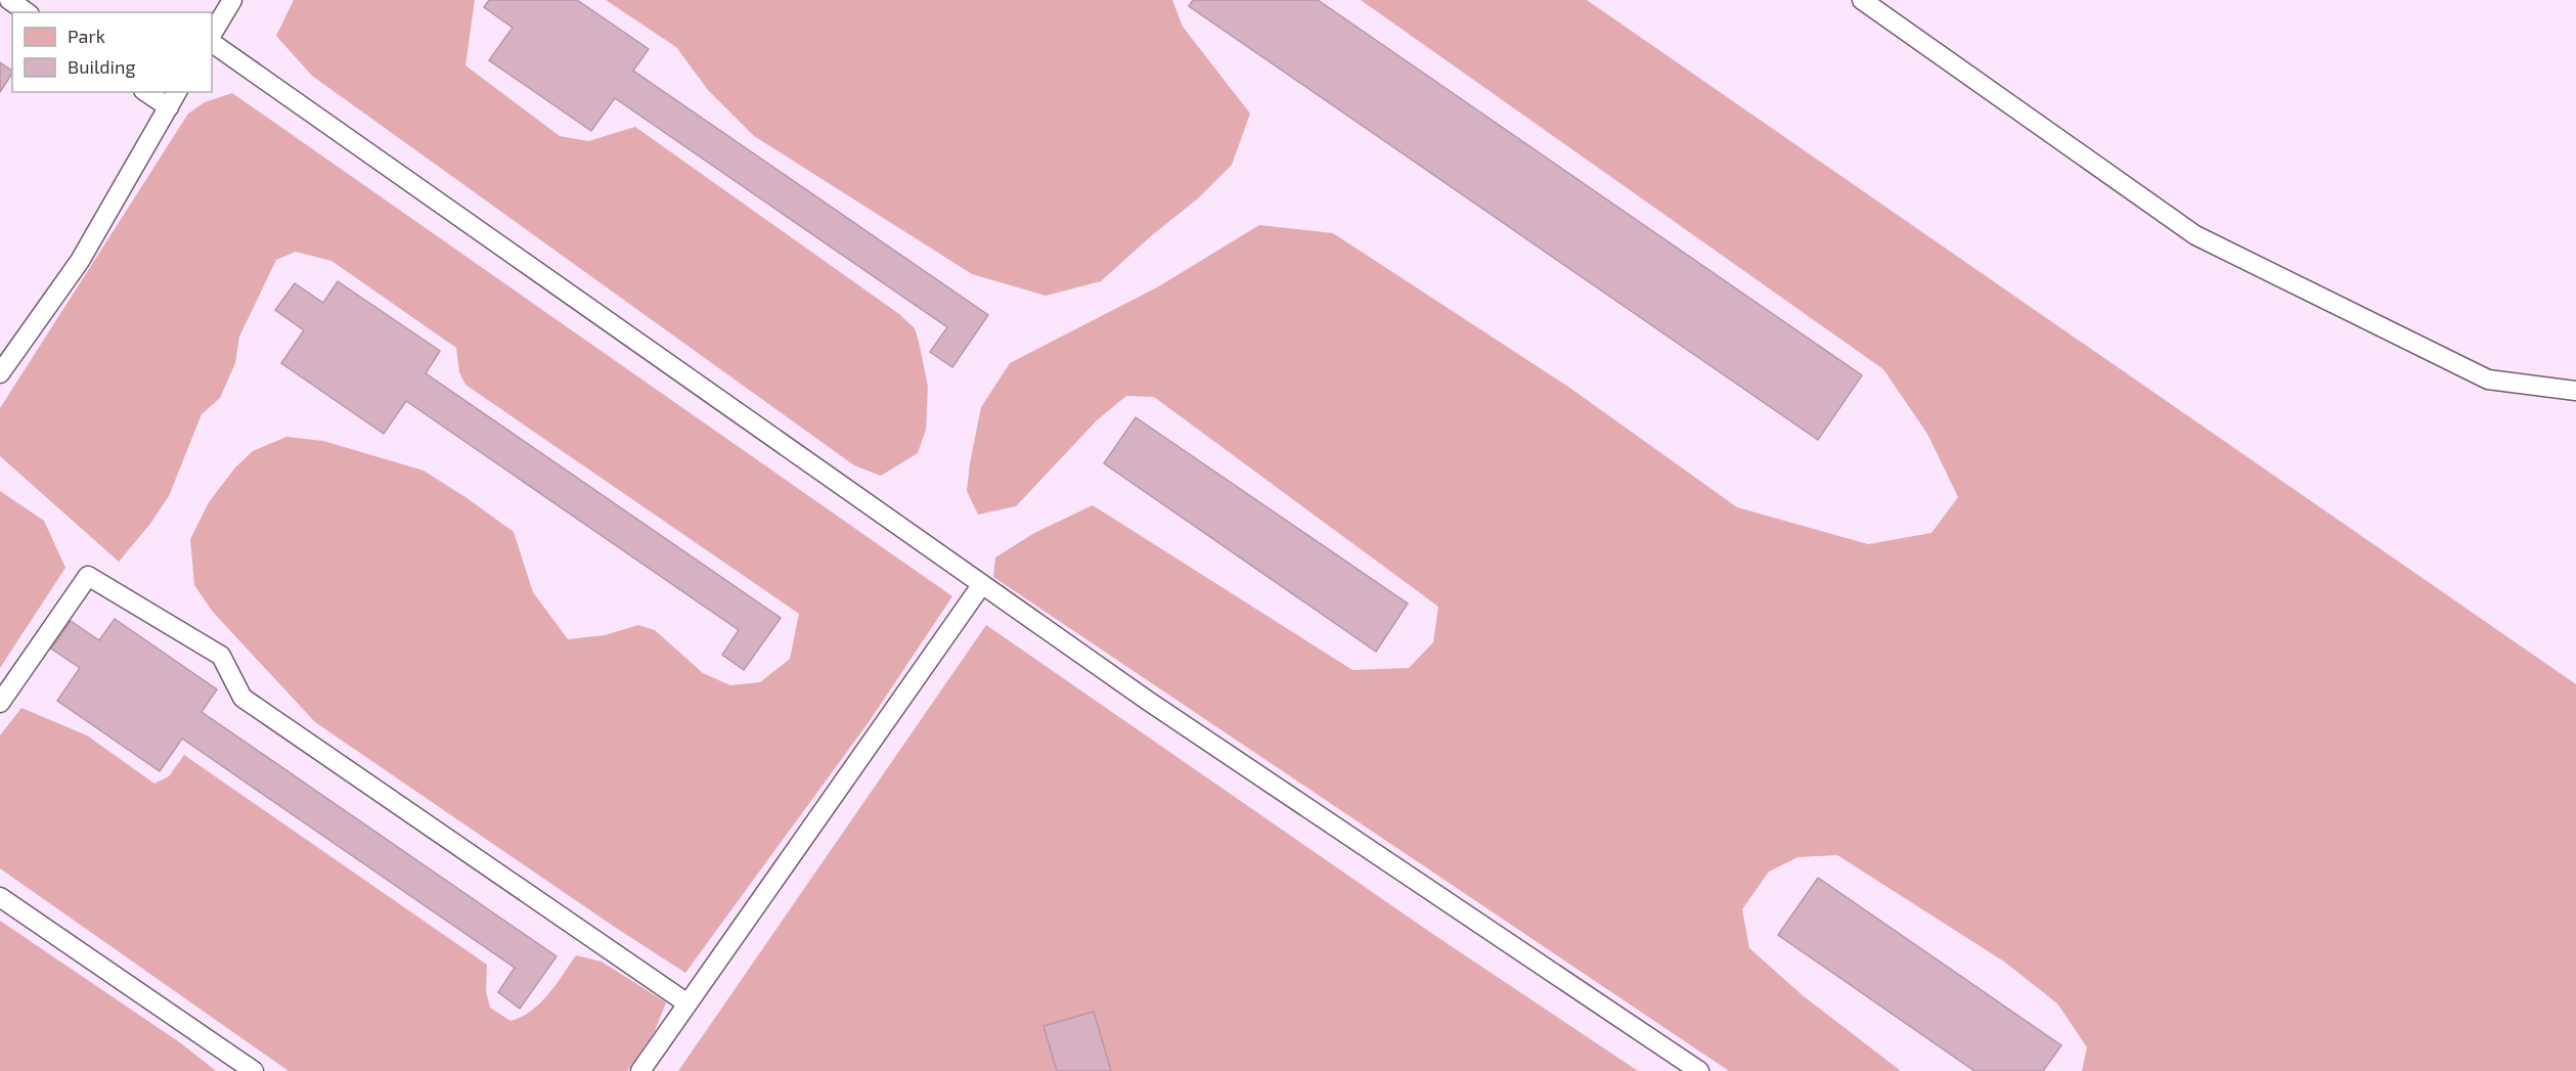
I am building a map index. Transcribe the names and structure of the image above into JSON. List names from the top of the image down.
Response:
{
  "legend": ["Park", "Building"]
}
